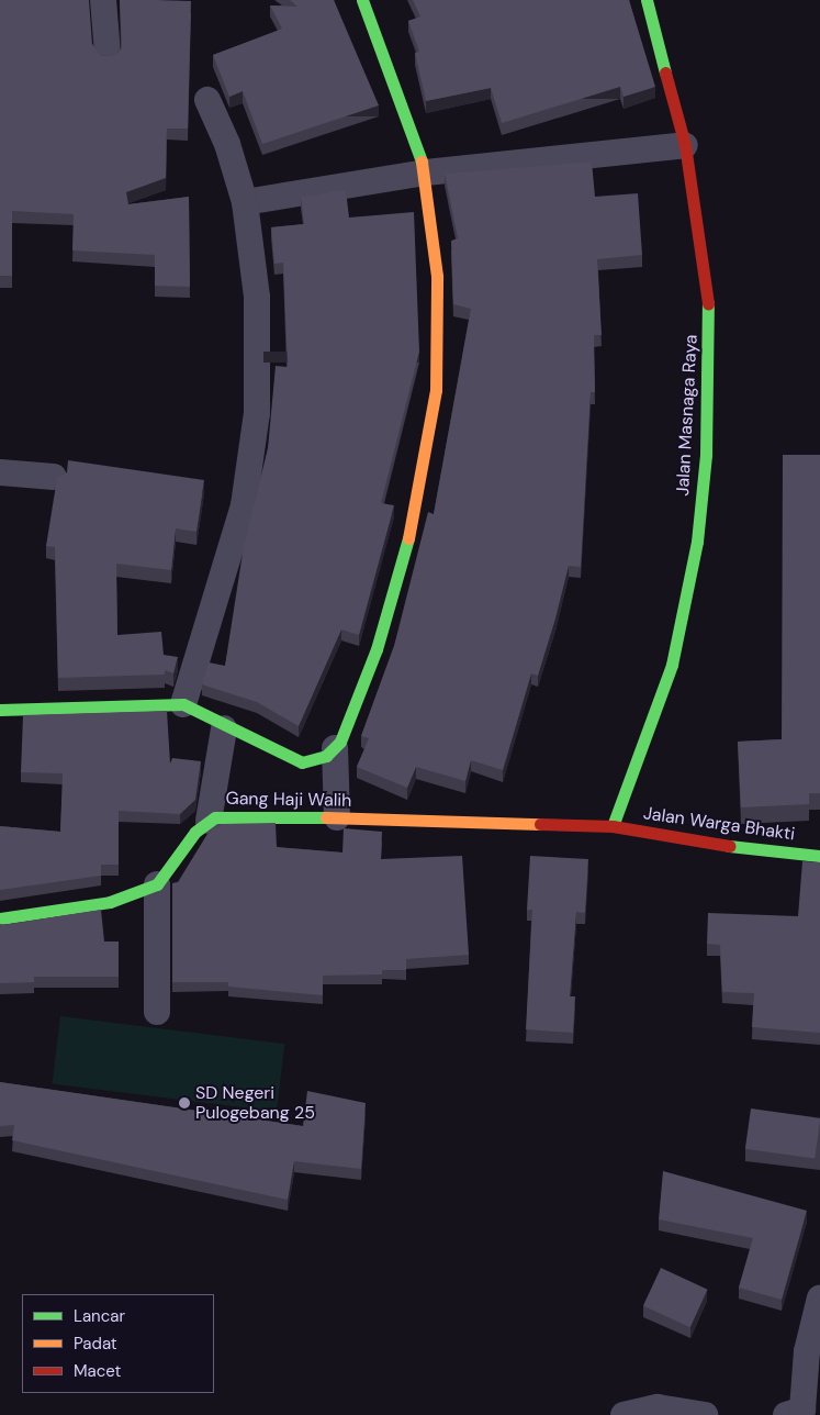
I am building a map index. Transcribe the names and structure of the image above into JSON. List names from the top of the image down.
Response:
{
  "streets": {
    "street": ["Jalan Masnaga Raya", "Gang Haji Walih", "Jalan Warga Bhakti"]
  },
  "crossings": [
    ["Jalan Masnaga Raya", "Gang Haji Walih"],
    ["Jalan Masnaga Raya", "Jalan Warga Bhakti"],
    ["Gang Haji Walih", "Jalan Warga Bhakti"]
  ],
  "places": ["SD Negeri Pulogebang 25"],
  "legend": ["Lancar", "Padat", "Macet"]
}
